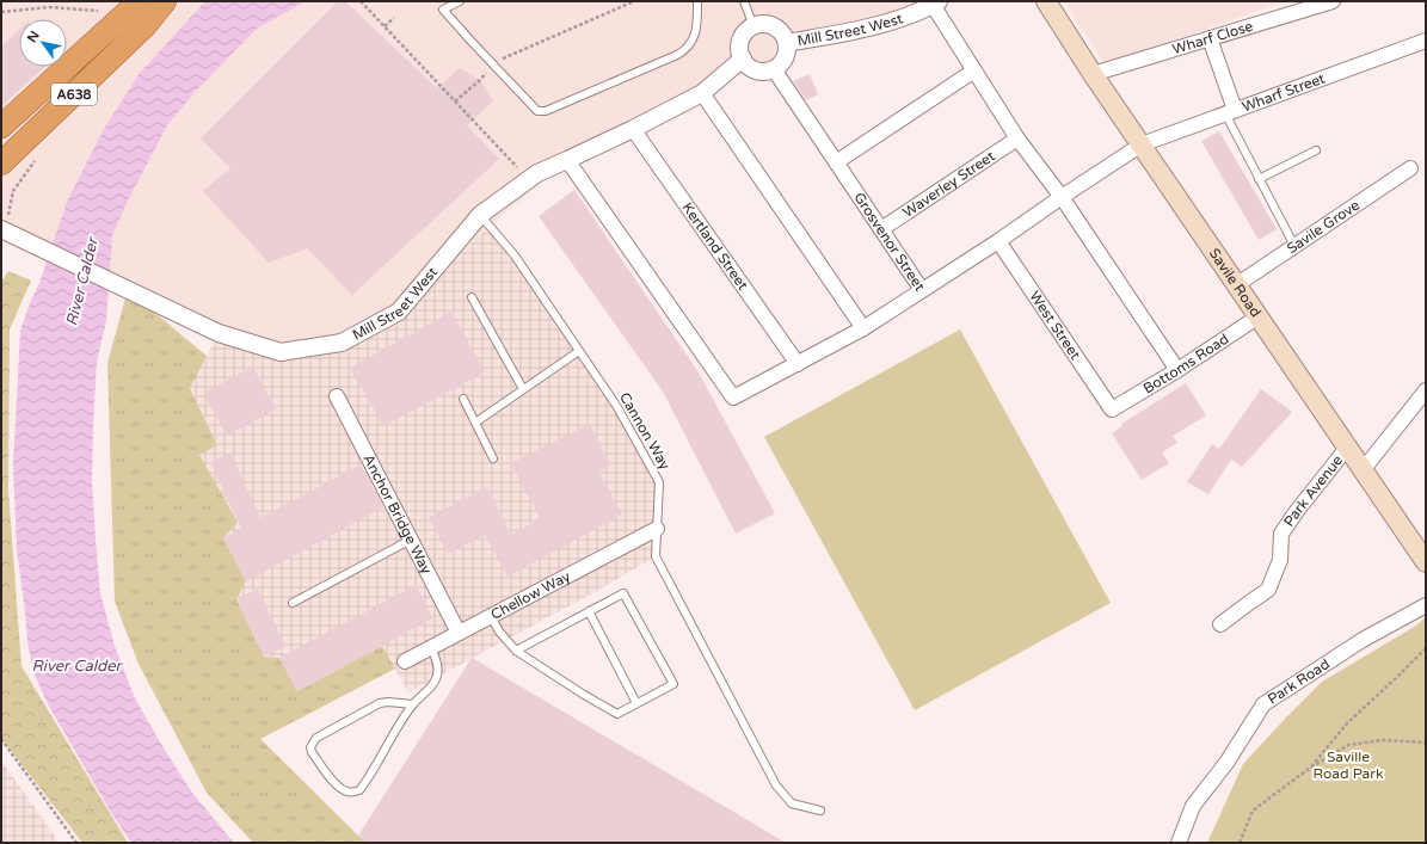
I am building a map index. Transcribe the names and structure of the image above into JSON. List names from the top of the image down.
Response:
{
  "streets": {
    "highway": ["A638"],
    "main road": ["Savile Road"],
    "street": [
      "Mill Street West",
      "Wharf Close",
      "Wharf Street",
      "Waverley Street",
      "Savile Grove",
      "Grosvenor Street",
      "Kertland Street",
      "West Street",
      "Bottoms Road",
      "Park Avenue",
      "Anchor Bridge Way",
      "Chellow Way",
      "Park Road"
    ],
    "lane": ["Cannon Way"]
  },
  "crossings": [
    ["Mill Street West", "Grosvenor Street"],
    ["Mill Street West", "Kertland Street"],
    ["Mill Street West", "Cannon Way"],
    ["Wharf Close", "Savile Road"],
    ["Wharf Street", "Grosvenor Street"],
    ["Wharf Street", "Savile Road"],
    ["Waverley Street", "Grosvenor Street"],
    ["Savile Grove", "Savile Road"],
    ["Grosvenor Street", "Savile Road"],
    ["Grosvenor Street", "West Street"],
    ["Savile Road", "Bottoms Road"],
    ["Savile Road", "Park Avenue"],
    ["West Street", "Bottoms Road"],
    ["Cannon Way", "Chellow Way"],
    ["Anchor Bridge Way", "Chellow Way"]
  ],
  "water": ["River Calder"],
  "parks": ["Saville Road Park"],
  "north": "top left"
}
